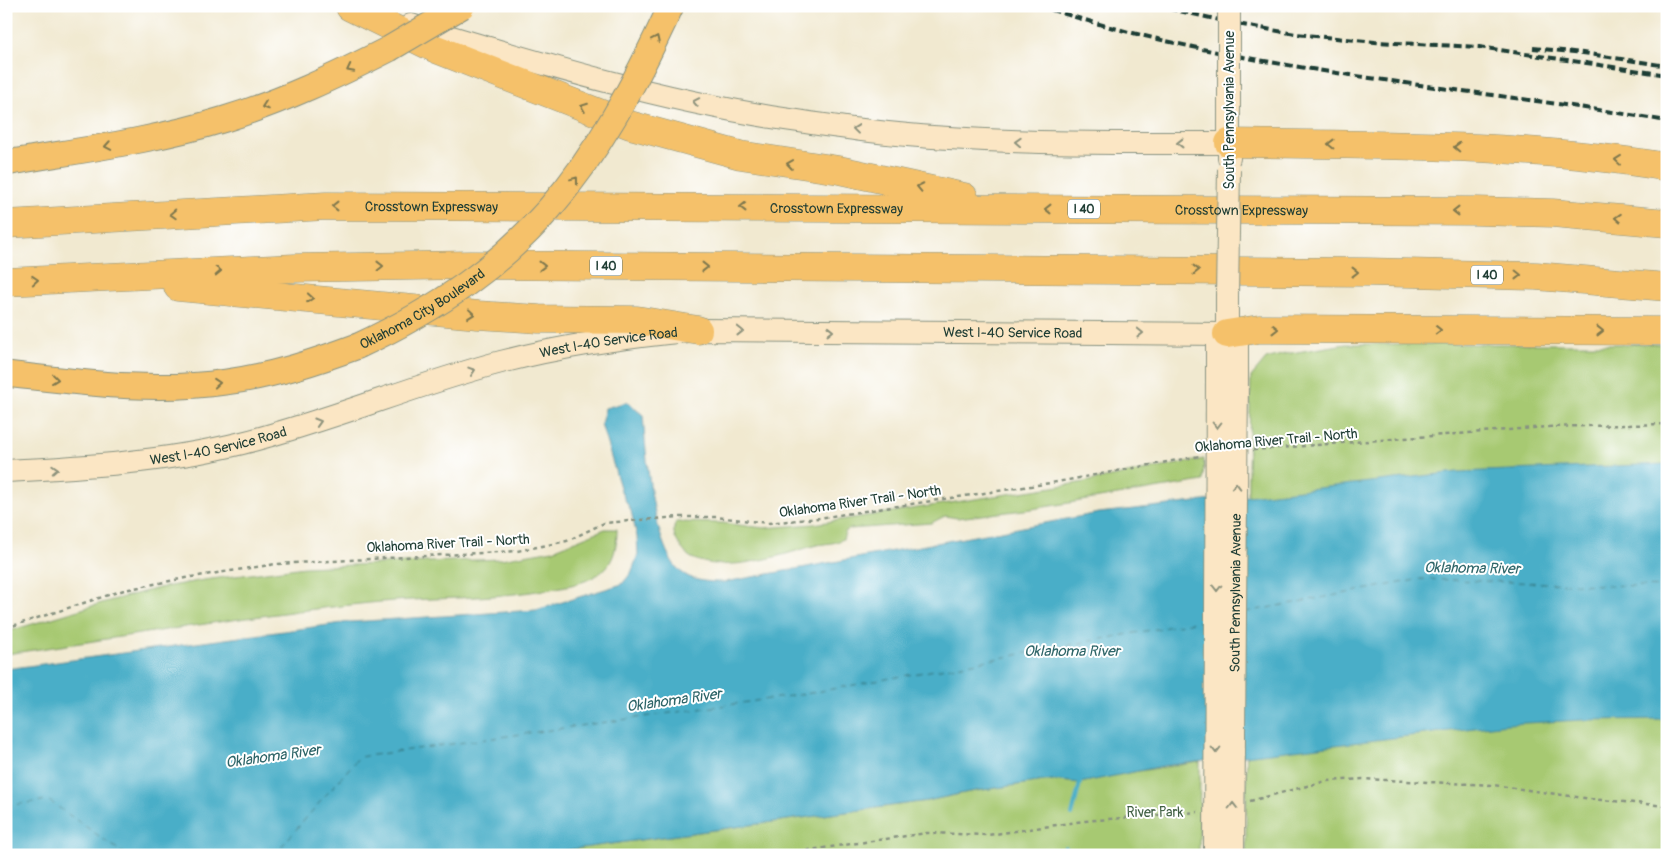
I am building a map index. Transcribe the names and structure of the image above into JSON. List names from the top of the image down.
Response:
{
  "streets": {
    "highway": ["Crosstown Expressway", "I 40"],
    "main road": ["South Pennsylvania Avenue", "Oklahoma City Boulevard", "West I-40 Service Road"],
    "path": ["Oklahoma River Trail - North"]
  },
  "crossings": [
    ["South Pennsylvania Avenue", "West I-40 Service Road"]
  ],
  "one_way": ["Oklahoma City Boulevard"],
  "water": ["Oklahoma River"],
  "parks": ["River Park"]
}
